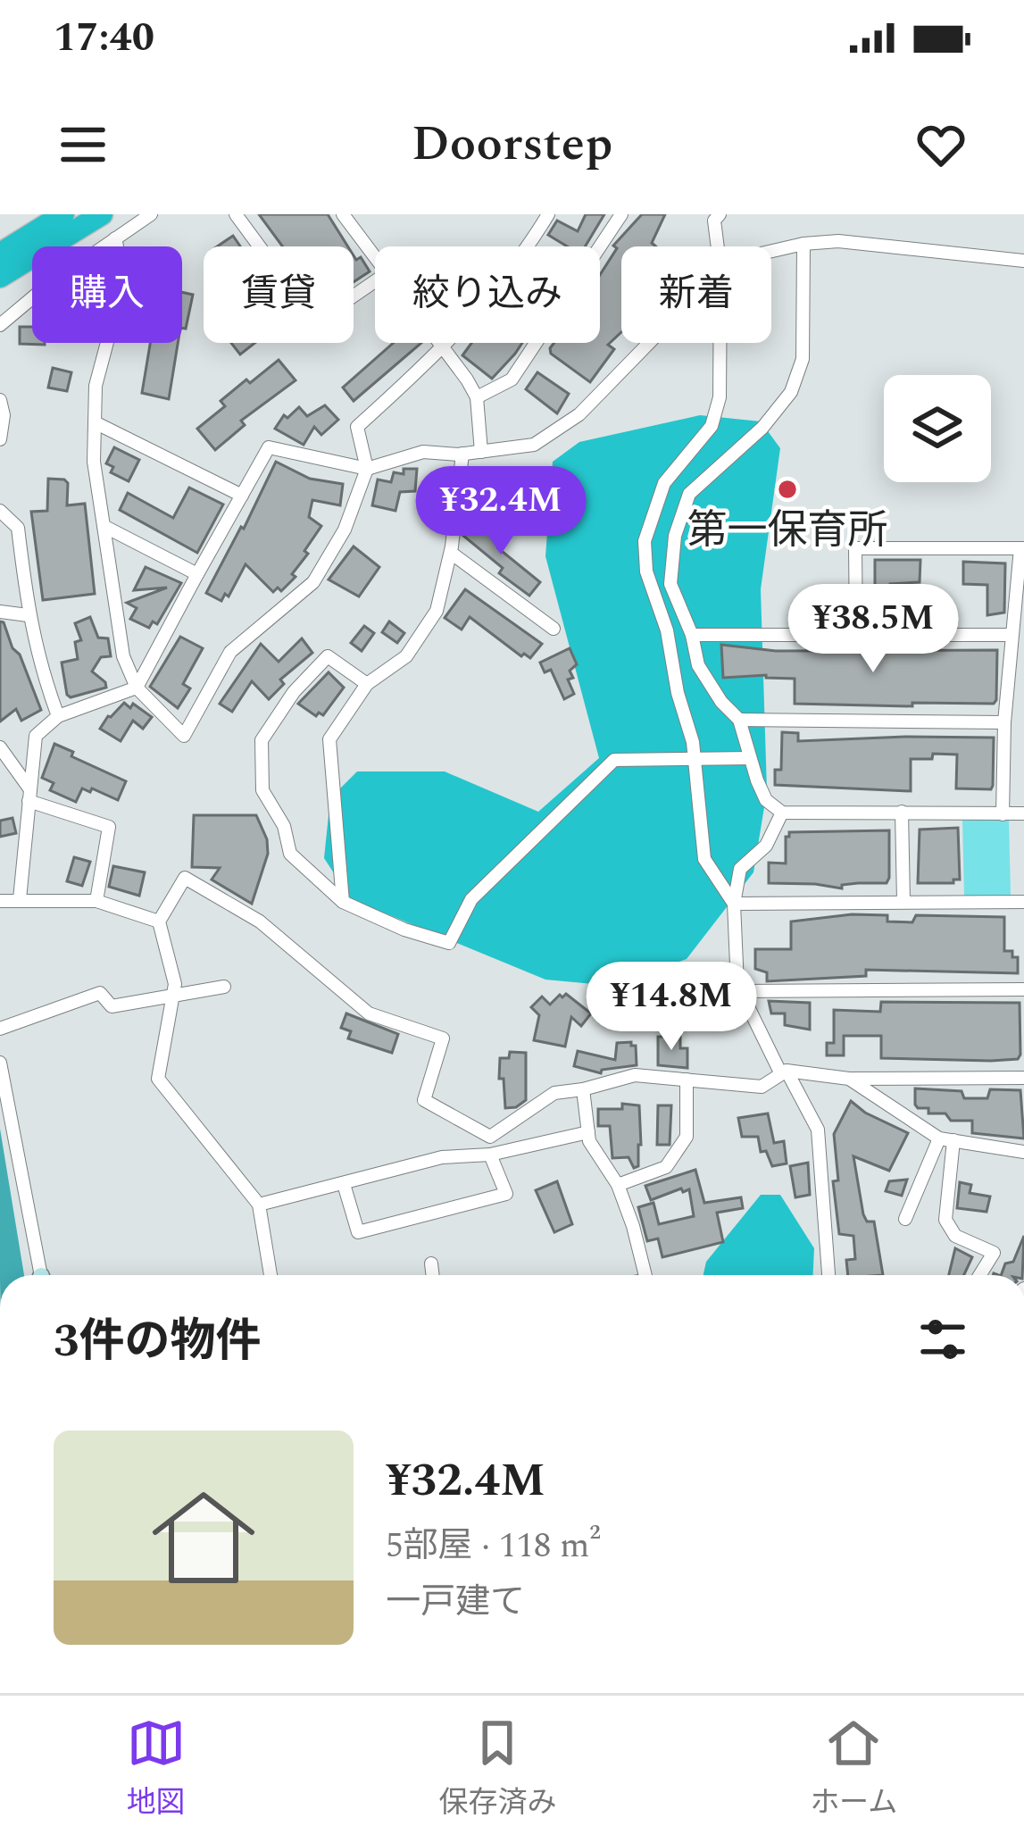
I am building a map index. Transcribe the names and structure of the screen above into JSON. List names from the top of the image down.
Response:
{
  "places": ["第一保育所"],
  "page": {
    "status": "17:40",
    "header": "Doorstep",
    "chip": [
      "購入",
      "賃貸",
      "絞り込み",
      "新着"
    ],
    "price": ["¥32.4M", "¥38.5M", "¥14.8M"],
    "heading": "3件の物件",
    "list": [
      {
        "name": "¥32.4M",
        "note": "5部屋 · 118 m² · 一戸建て"
      }
    ],
    "tabs": ["地図", "保存済み", "ホーム"]
  }
}
